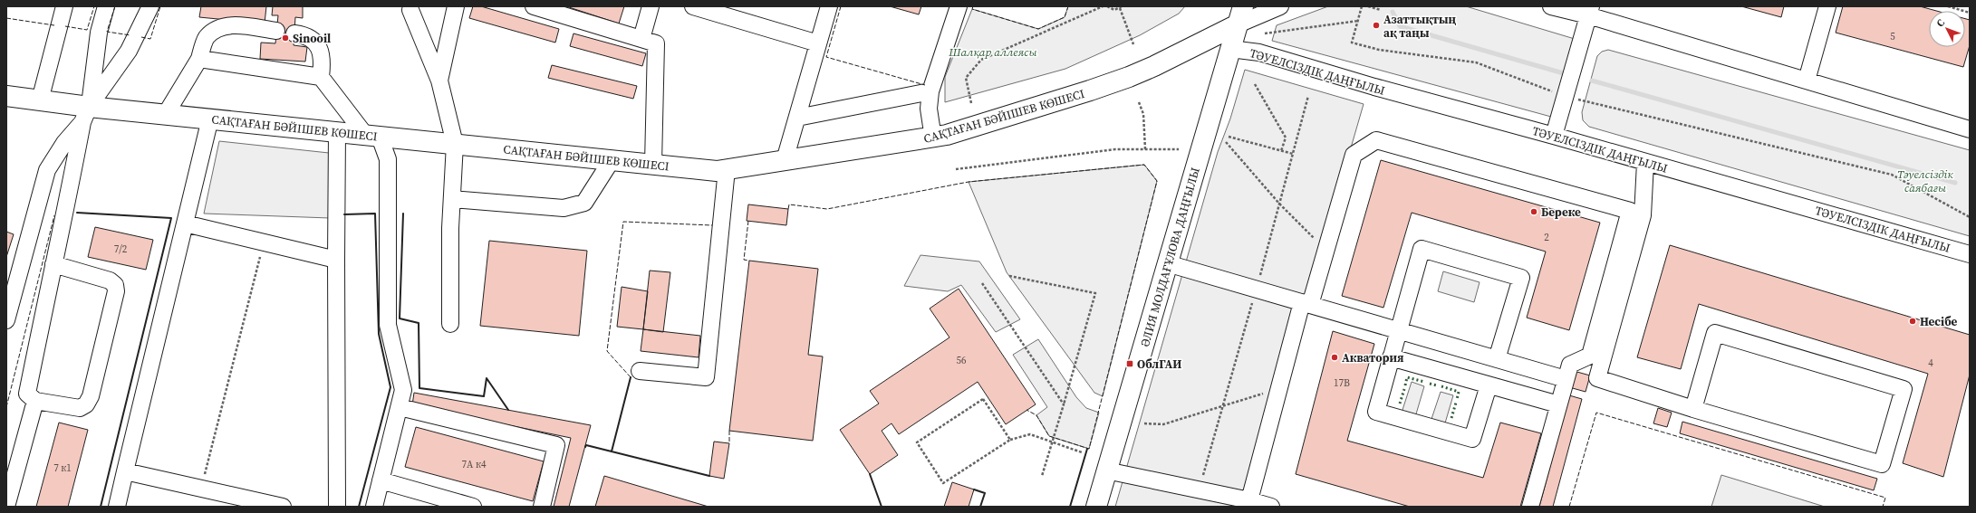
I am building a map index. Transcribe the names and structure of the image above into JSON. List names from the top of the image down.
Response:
{
  "streets": {
    "main road": ["САҚТАҒАН БӘЙІШЕВ КӨШЕСІ", "ӘЛИЯ МОЛДАҒҰЛОВА ДАҢҒЫЛЫ"],
    "street": ["ТӘУЕЛСІЗДІК ДАҢҒЫЛЫ"]
  },
  "crossings": [
    ["ТӘУЕЛСІЗДІК ДАҢҒЫЛЫ", "САҚТАҒАН БӘЙІШЕВ КӨШЕСІ"],
    ["ТӘУЕЛСІЗДІК ДАҢҒЫЛЫ", "ӘЛИЯ МОЛДАҒҰЛОВА ДАҢҒЫЛЫ"],
    ["САҚТАҒАН БӘЙІШЕВ КӨШЕСІ", "ӘЛИЯ МОЛДАҒҰЛОВА ДАҢҒЫЛЫ"]
  ],
  "parks": ["Шалқар аллеясы", "Тәуелсіздік саябағы"],
  "places": {
    "other": [
      "Азаттықтың ақ таңы",
      "Sinooil",
      "Береке",
      "Несiбе",
      "Акватория"
    ],
    "transit": ["ОблГАИ"]
  },
  "house_numbers": [
    "5",
    "2",
    "7/2",
    "56",
    "4",
    "17В",
    "7А к4",
    "7 к1"
  ],
  "north": "top left"
}
